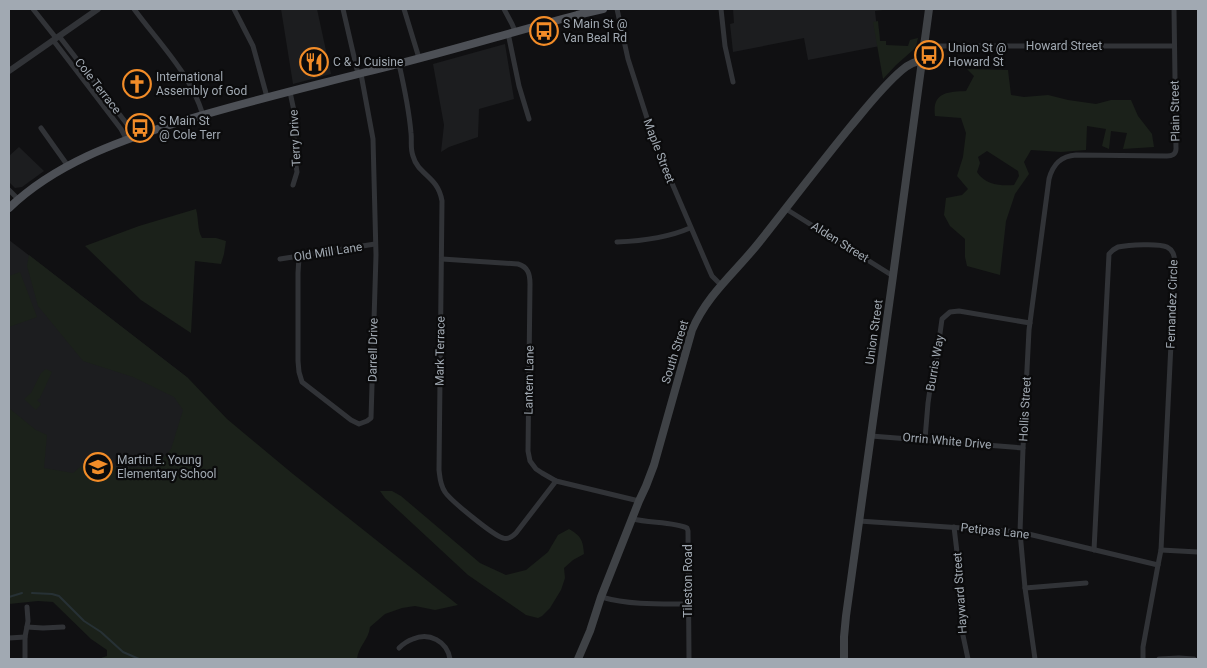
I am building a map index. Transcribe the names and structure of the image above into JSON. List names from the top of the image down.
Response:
{
  "streets": {
    "main road": ["Union Street", "South Street"],
    "street": [
      "Howard Street",
      "Cole Terrace",
      "Plain Street",
      "Terry Drive",
      "Maple Street",
      "Alden Street",
      "Old Mill Lane",
      "Fernandez Circle",
      "Darrell Drive",
      "Mark Terrace",
      "Burris Way",
      "Lantern Lane",
      "Hollis Street",
      "Orrin White Drive",
      "Petipas Lane",
      "Tileston Road",
      "Hayward Street"
    ]
  },
  "crossings": [
    ["Howard Street", "Plain Street"],
    ["Howard Street", "Union Street"],
    ["Plain Street", "Hollis Street"],
    ["Maple Street", "South Street"],
    ["Alden Street", "Union Street"],
    ["Alden Street", "South Street"],
    ["Old Mill Lane", "Darrell Drive"],
    ["Fernandez Circle", "Petipas Lane"],
    ["Union Street", "South Street"],
    ["Union Street", "Orrin White Drive"],
    ["Union Street", "Petipas Lane"],
    ["Mark Terrace", "Lantern Lane"],
    ["South Street", "Lantern Lane"],
    ["South Street", "Tileston Road"],
    ["Burris Way", "Hollis Street"],
    ["Burris Way", "Orrin White Drive"],
    ["Hollis Street", "Orrin White Drive"],
    ["Hollis Street", "Petipas Lane"],
    ["Petipas Lane", "Hayward Street"]
  ],
  "places": {
    "bus stop": ["S Main St @ Van Beal Rd", "Union St @ Howard St", "S Main St @ Cole Terr"],
    "restaurant": ["C & J Cuisine"],
    "church": ["International Assembly of God"],
    "school or university": ["Martin E. Young Elementary School"]
  }
}
